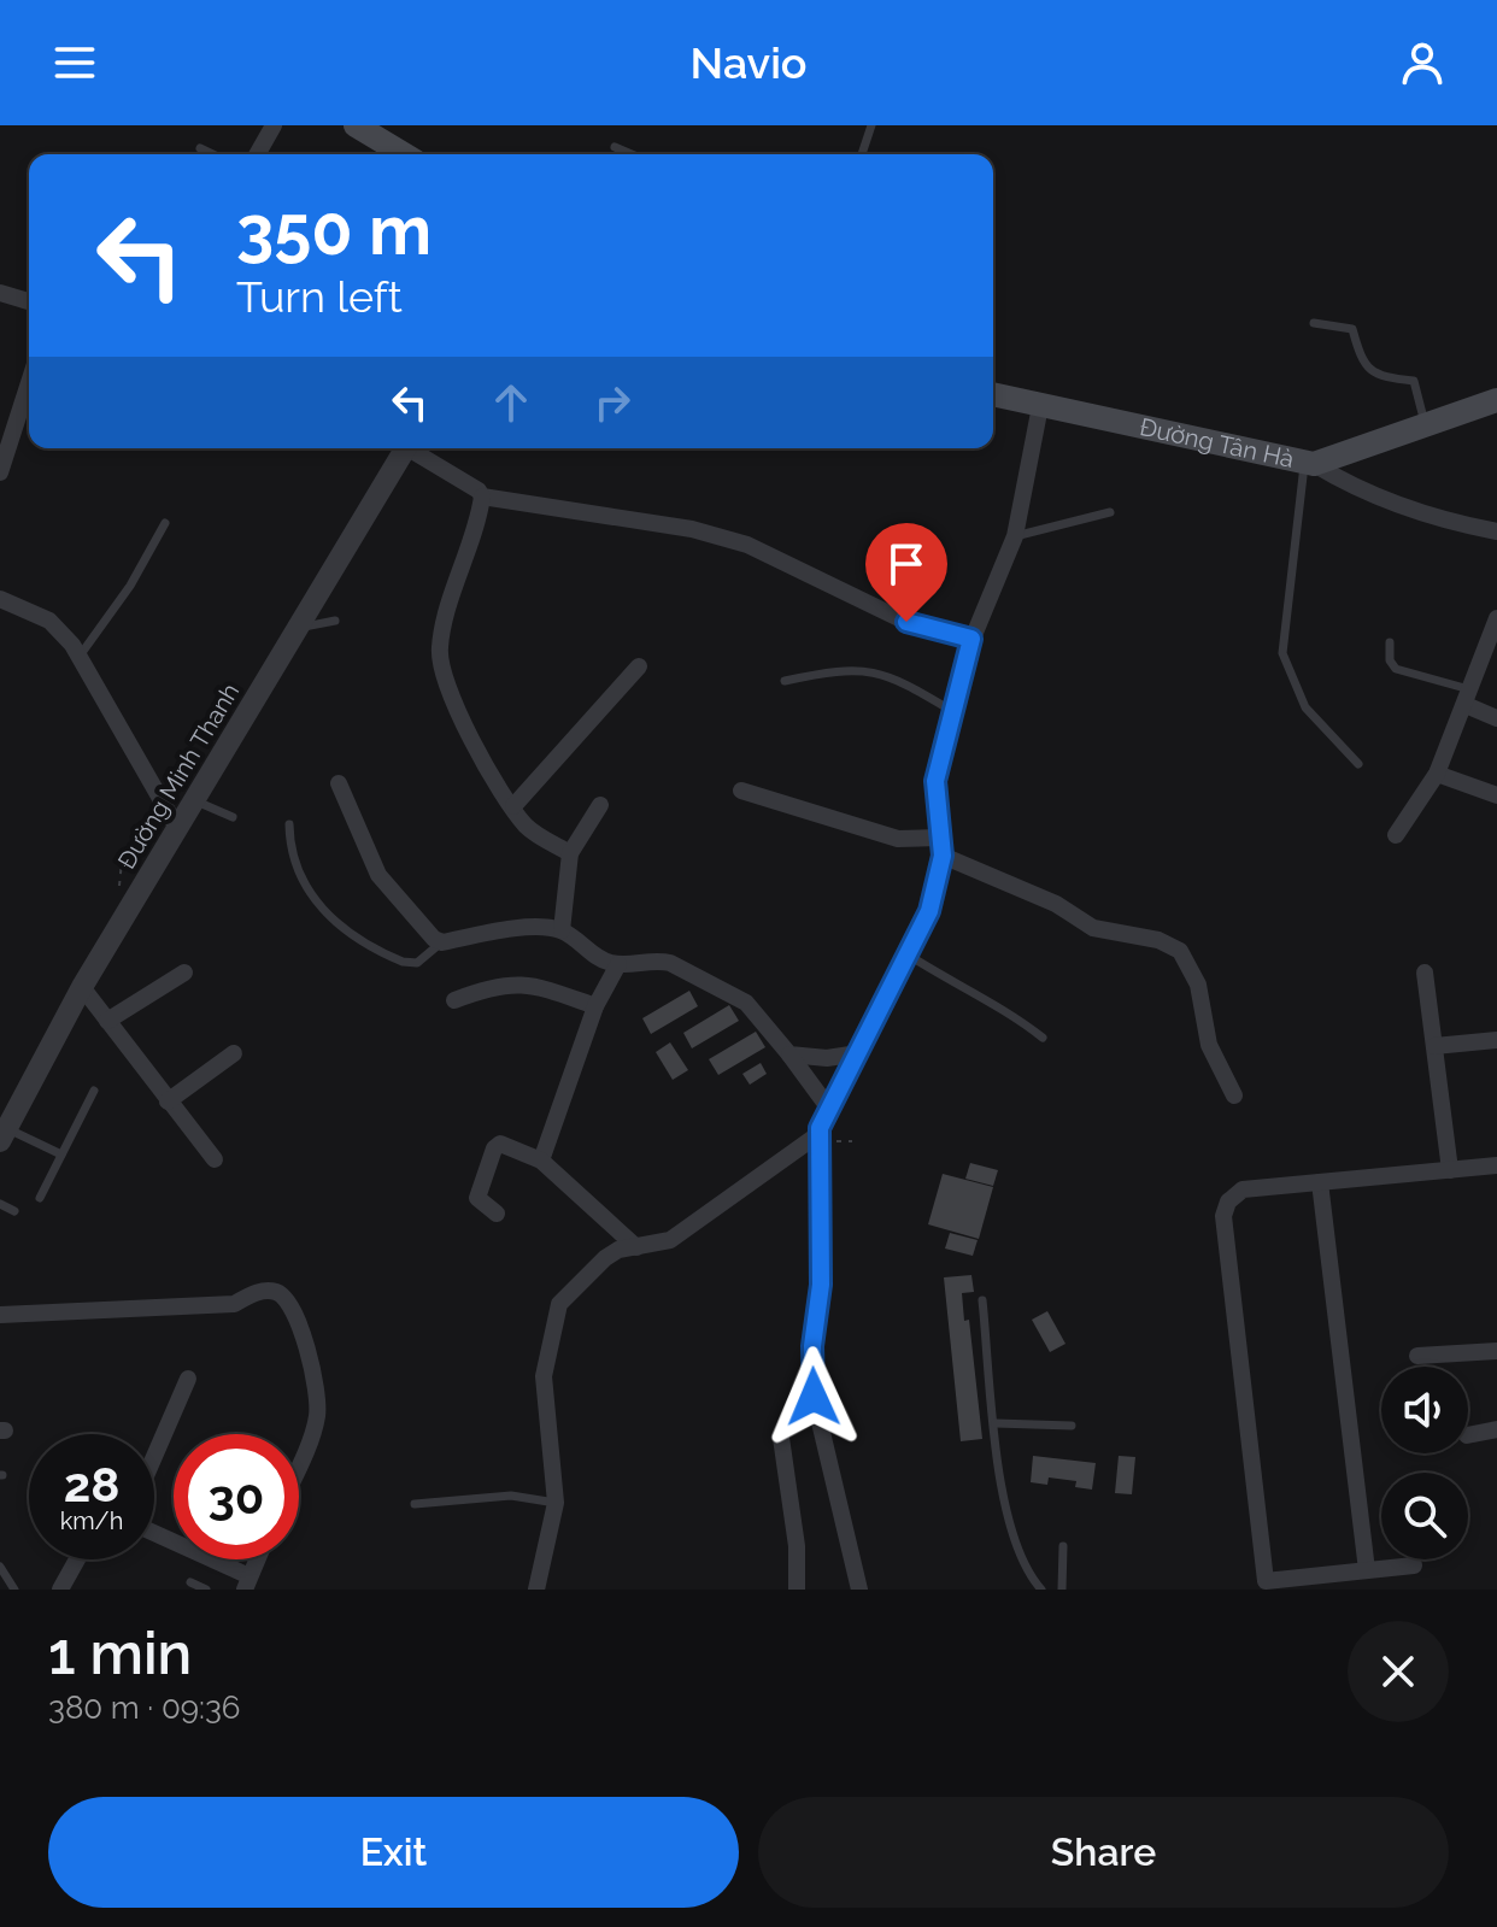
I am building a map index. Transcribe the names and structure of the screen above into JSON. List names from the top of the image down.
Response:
{
  "streets": {
    "main road": ["Đường Tân Hà"],
    "street": ["Đường Minh Thanh"]
  },
  "page": {
    "header": "Navio",
    "turn": ["350 m", "Turn left"],
    "speed": "28 km/h",
    "limit": "30",
    "heading": ["1 min", "380 m · 09:36"],
    "buttons": ["Exit", "Share"]
  }
}
